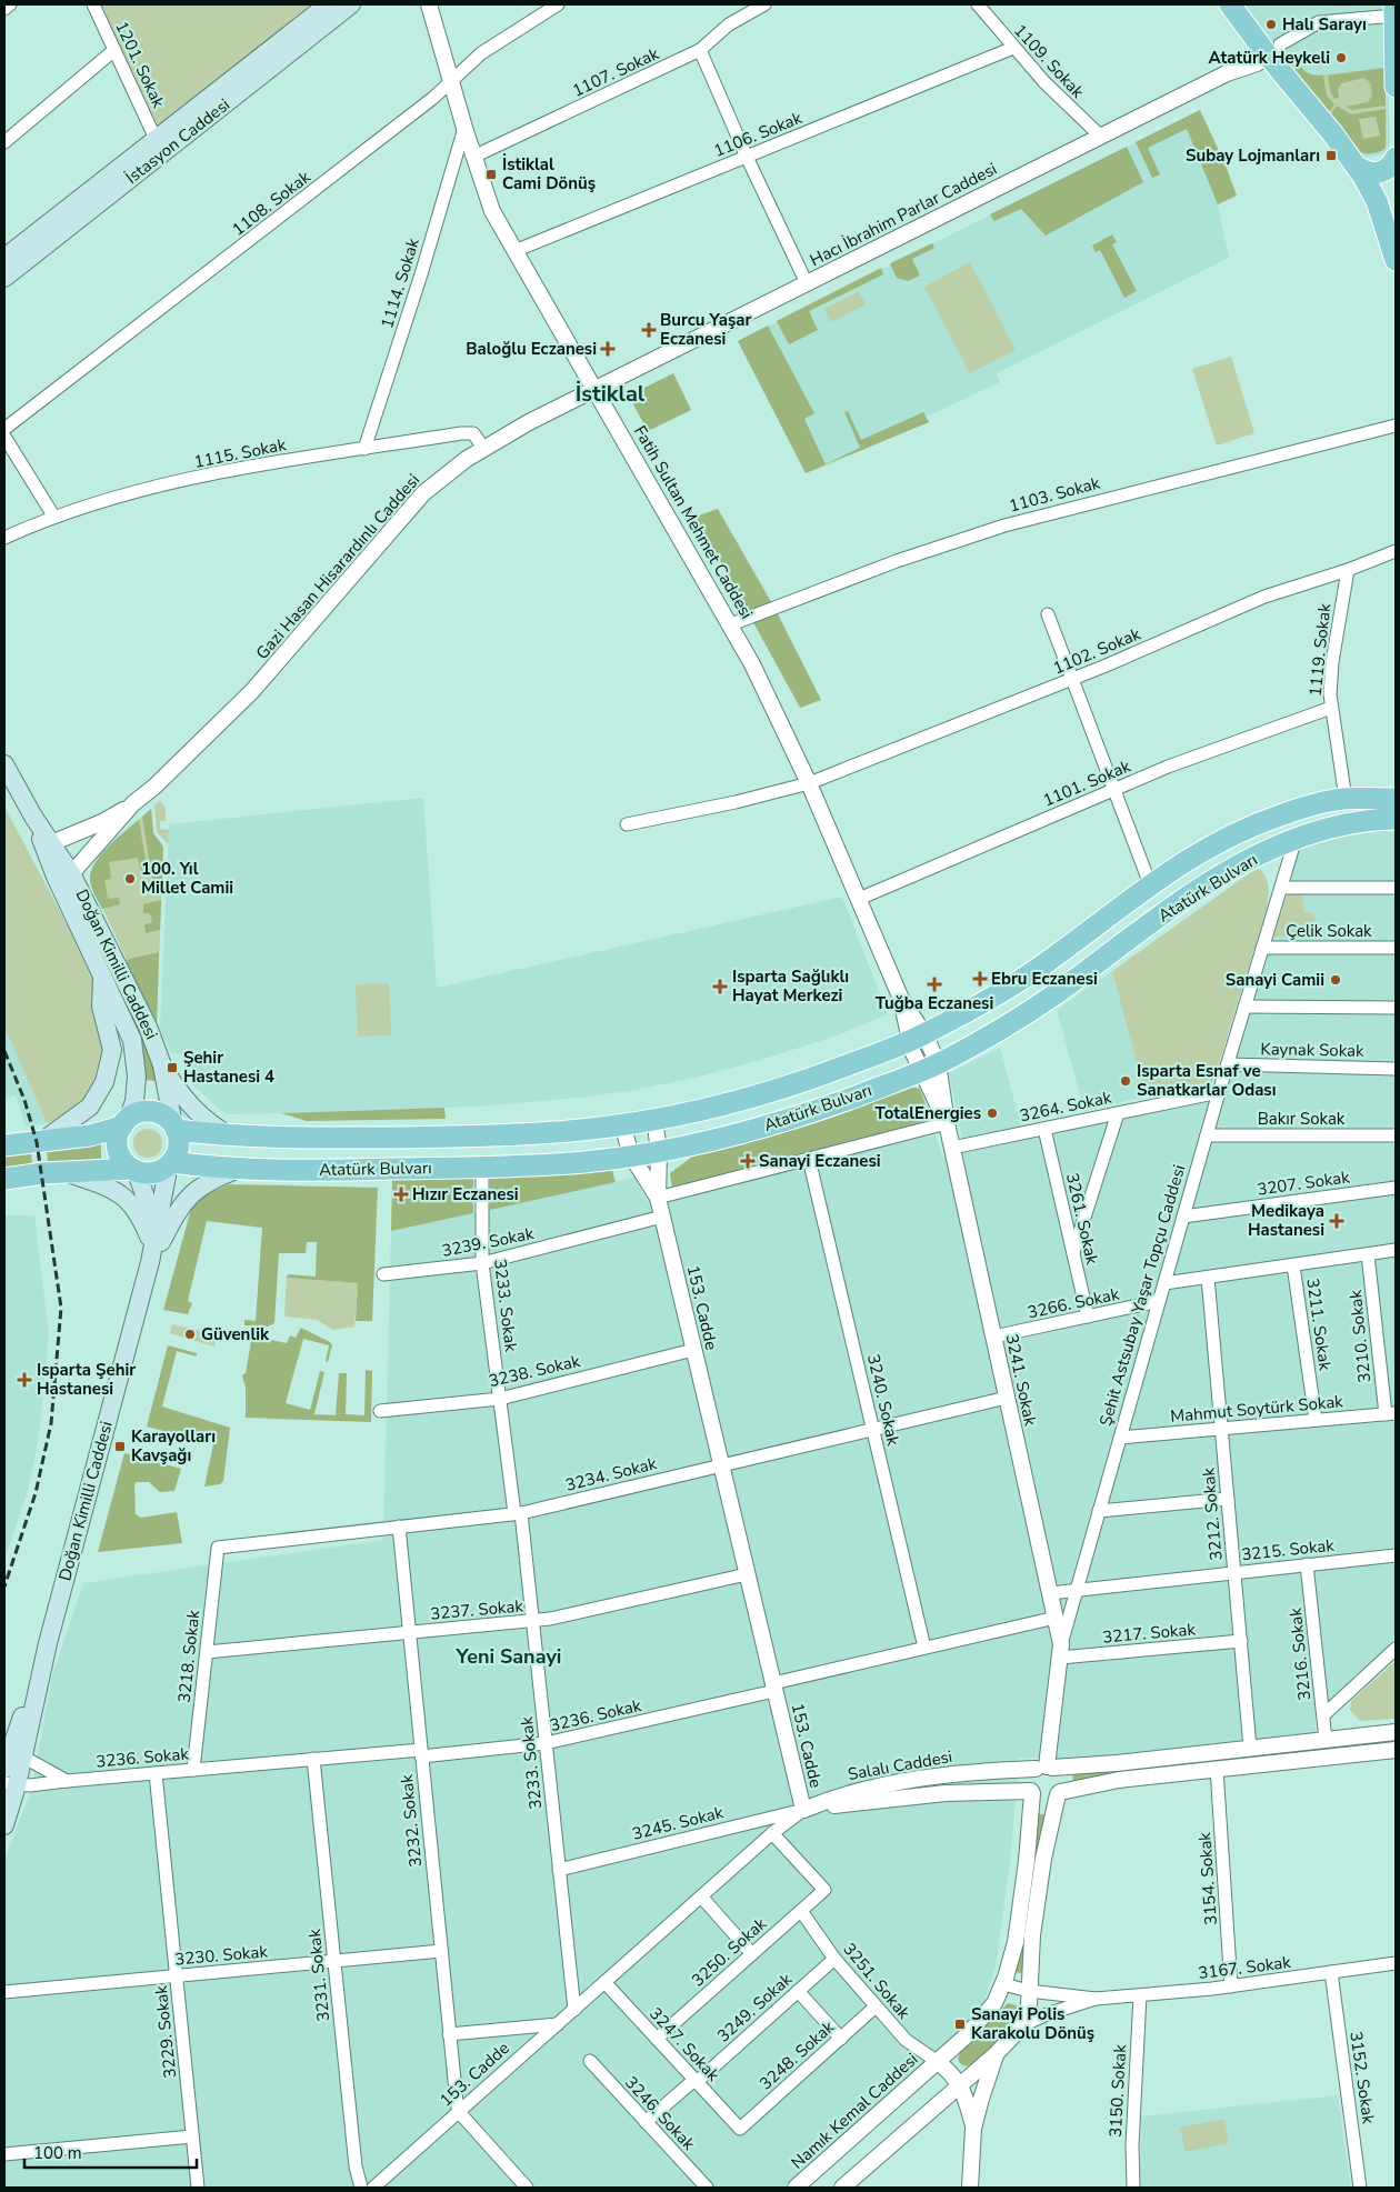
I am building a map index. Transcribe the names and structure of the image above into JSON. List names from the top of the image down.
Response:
{
  "streets": {
    "main road": ["İstasyon Caddesi", "Atatürk Bulvarı", "Doğan Kimilli Caddesi"],
    "street": [
      "1109. Sokak",
      "1201. Sokak",
      "1107. Sokak",
      "1106. Sokak",
      "1108. Sokak",
      "Hacı İbrahim Parlar Caddesi",
      "1114. Sokak",
      "1115. Sokak",
      "1103. Sokak",
      "Fatih Sultan Mehmet Caddesi",
      "Gazi Hasan Hisarardınlı Caddesi",
      "1119. Sokak",
      "1102. Sokak",
      "1101. Sokak",
      "Çelik Sokak",
      "Kaynak Sokak",
      "3264. Sokak",
      "Bakır Sokak",
      "3207. Sokak",
      "3261. Sokak",
      "3239. Sokak",
      "Şehit Astsubay Yaşar Topçu Caddesi",
      "3266. Sokak",
      "3233. Sokak",
      "153. Cadde",
      "3211. Sokak",
      "3210. Sokak",
      "3238. Sokak",
      "3241. Sokak",
      "3240. Sokak",
      "Mahmut Soytürk Sokak",
      "3234. Sokak",
      "3212. Sokak",
      "3215. Sokak",
      "3237. Sokak",
      "3217. Sokak",
      "3216. Sokak",
      "3218. Sokak",
      "3236. Sokak",
      "Salalı Caddesi",
      "3232. Sokak",
      "3245. Sokak",
      "3154. Sokak",
      "3250. Sokak",
      "3230. Sokak",
      "3167. Sokak",
      "3231. Sokak",
      "3251. Sokak",
      "3249. Sokak",
      "3229. Sokak",
      "3247. Sokak",
      "3248. Sokak",
      "3152. Sokak",
      "3150. Sokak",
      "Namık Kemal Caddesi",
      "3246. Sokak"
    ]
  },
  "crossings": [
    ["1109. Sokak", "1106. Sokak"],
    ["1109. Sokak", "Hacı İbrahim Parlar Caddesi"],
    ["1201. Sokak", "İstasyon Caddesi"],
    ["1107. Sokak", "Fatih Sultan Mehmet Caddesi"],
    ["1106. Sokak", "Fatih Sultan Mehmet Caddesi"],
    ["1108. Sokak", "Fatih Sultan Mehmet Caddesi"],
    ["Hacı İbrahim Parlar Caddesi", "Fatih Sultan Mehmet Caddesi"],
    ["Hacı İbrahim Parlar Caddesi", "Gazi Hasan Hisarardınlı Caddesi"],
    ["1114. Sokak", "1115. Sokak"],
    ["1114. Sokak", "Fatih Sultan Mehmet Caddesi"],
    ["1115. Sokak", "Gazi Hasan Hisarardınlı Caddesi"],
    ["1103. Sokak", "Fatih Sultan Mehmet Caddesi"],
    ["Fatih Sultan Mehmet Caddesi", "Gazi Hasan Hisarardınlı Caddesi"],
    ["Fatih Sultan Mehmet Caddesi", "1102. Sokak"],
    ["Fatih Sultan Mehmet Caddesi", "1101. Sokak"],
    ["Fatih Sultan Mehmet Caddesi", "Atatürk Bulvarı"],
    ["Fatih Sultan Mehmet Caddesi", "3241. Sokak"],
    ["Gazi Hasan Hisarardınlı Caddesi", "Doğan Kimilli Caddesi"],
    ["1119. Sokak", "1102. Sokak"],
    ["1119. Sokak", "1101. Sokak"],
    ["1119. Sokak", "Atatürk Bulvarı"],
    ["Atatürk Bulvarı", "Doğan Kimilli Caddesi"],
    ["Atatürk Bulvarı", "Şehit Astsubay Yaşar Topçu Caddesi"],
    ["Atatürk Bulvarı", "3233. Sokak"],
    ["Atatürk Bulvarı", "3241. Sokak"],
    ["Çelik Sokak", "Şehit Astsubay Yaşar Topçu Caddesi"],
    ["Doğan Kimilli Caddesi", "3236. Sokak"],
    ["Kaynak Sokak", "Şehit Astsubay Yaşar Topçu Caddesi"],
    ["3264. Sokak", "3261. Sokak"],
    ["3264. Sokak", "Şehit Astsubay Yaşar Topçu Caddesi"],
    ["3264. Sokak", "3241. Sokak"],
    ["Bakır Sokak", "Şehit Astsubay Yaşar Topçu Caddesi"],
    ["3207. Sokak", "Şehit Astsubay Yaşar Topçu Caddesi"],
    ["3261. Sokak", "3266. Sokak"],
    ["3239. Sokak", "3233. Sokak"],
    ["3239. Sokak", "153. Cadde"],
    ["Şehit Astsubay Yaşar Topçu Caddesi", "3266. Sokak"],
    ["Şehit Astsubay Yaşar Topçu Caddesi", "3241. Sokak"],
    ["Şehit Astsubay Yaşar Topçu Caddesi", "Mahmut Soytürk Sokak"],
    ["Şehit Astsubay Yaşar Topçu Caddesi", "3215. Sokak"],
    ["Şehit Astsubay Yaşar Topçu Caddesi", "3217. Sokak"],
    ["Şehit Astsubay Yaşar Topçu Caddesi", "Salalı Caddesi"],
    ["3266. Sokak", "3241. Sokak"],
    ["3233. Sokak", "153. Cadde"],
    ["3233. Sokak", "3238. Sokak"],
    ["3233. Sokak", "3234. Sokak"],
    ["3233. Sokak", "3237. Sokak"],
    ["3233. Sokak", "3236. Sokak"],
    ["3233. Sokak", "3245. Sokak"],
    ["153. Cadde", "3238. Sokak"],
    ["153. Cadde", "3234. Sokak"],
    ["153. Cadde", "3237. Sokak"],
    ["153. Cadde", "3236. Sokak"],
    ["153. Cadde", "Salalı Caddesi"],
    ["153. Cadde", "3232. Sokak"],
    ["153. Cadde", "3245. Sokak"],
    ["153. Cadde", "3250. Sokak"],
    ["153. Cadde", "3247. Sokak"],
    ["3211. Sokak", "Mahmut Soytürk Sokak"],
    ["3210. Sokak", "Mahmut Soytürk Sokak"],
    ["3241. Sokak", "3234. Sokak"],
    ["3241. Sokak", "3215. Sokak"],
    ["3241. Sokak", "3217. Sokak"],
    ["3241. Sokak", "3236. Sokak"],
    ["3240. Sokak", "3234. Sokak"],
    ["3240. Sokak", "3236. Sokak"],
    ["Mahmut Soytürk Sokak", "3212. Sokak"],
    ["3234. Sokak", "3218. Sokak"],
    ["3234. Sokak", "3232. Sokak"],
    ["3212. Sokak", "3215. Sokak"],
    ["3212. Sokak", "3217. Sokak"],
    ["3212. Sokak", "Salalı Caddesi"],
    ["3215. Sokak", "3216. Sokak"],
    ["3237. Sokak", "3218. Sokak"],
    ["3237. Sokak", "3232. Sokak"],
    ["3216. Sokak", "Salalı Caddesi"],
    ["3218. Sokak", "3236. Sokak"],
    ["3236. Sokak", "3232. Sokak"],
    ["3236. Sokak", "3231. Sokak"],
    ["3236. Sokak", "3229. Sokak"],
    ["Salalı Caddesi", "3245. Sokak"],
    ["3232. Sokak", "3230. Sokak"],
    ["3154. Sokak", "3167. Sokak"],
    ["3250. Sokak", "3251. Sokak"],
    ["3250. Sokak", "3247. Sokak"],
    ["3230. Sokak", "3231. Sokak"],
    ["3230. Sokak", "3229. Sokak"],
    ["3167. Sokak", "3152. Sokak"],
    ["3167. Sokak", "3150. Sokak"],
    ["3251. Sokak", "3249. Sokak"],
    ["3251. Sokak", "3248. Sokak"],
    ["3251. Sokak", "Namık Kemal Caddesi"],
    ["3249. Sokak", "3247. Sokak"],
    ["3249. Sokak", "3246. Sokak"],
    ["3247. Sokak", "3248. Sokak"]
  ],
  "districts": ["İstiklal", "Yeni Sanayi"],
  "places": {
    "other": [
      "Halı Sarayı",
      "Atatürk Heykeli",
      "100. Yıl Millet Camii",
      "Sanayi Camii",
      "Isparta Esnaf ve Sanatkarlar Odası",
      "TotalEnergies",
      "Güvenlik"
    ],
    "transit": [
      "Subay Lojmanları",
      "İstiklal Cami Dönüş",
      "Şehir Hastanesi 4",
      "Karayolları Kavşağı",
      "Sanayi Polis Karakolu Dönüş"
    ],
    "health": [
      "Burcu Yaşar Eczanesi",
      "Baloğlu Eczanesi",
      "Ebru Eczanesi",
      "Tuğba Eczanesi",
      "Isparta Sağlıklı Hayat Merkezi",
      "Sanayi Eczanesi",
      "Hızır Eczanesi",
      "Medikaya Hastanesi",
      "Isparta Şehir Hastanesi"
    ]
  },
  "scale_bar": "100 m"
}
